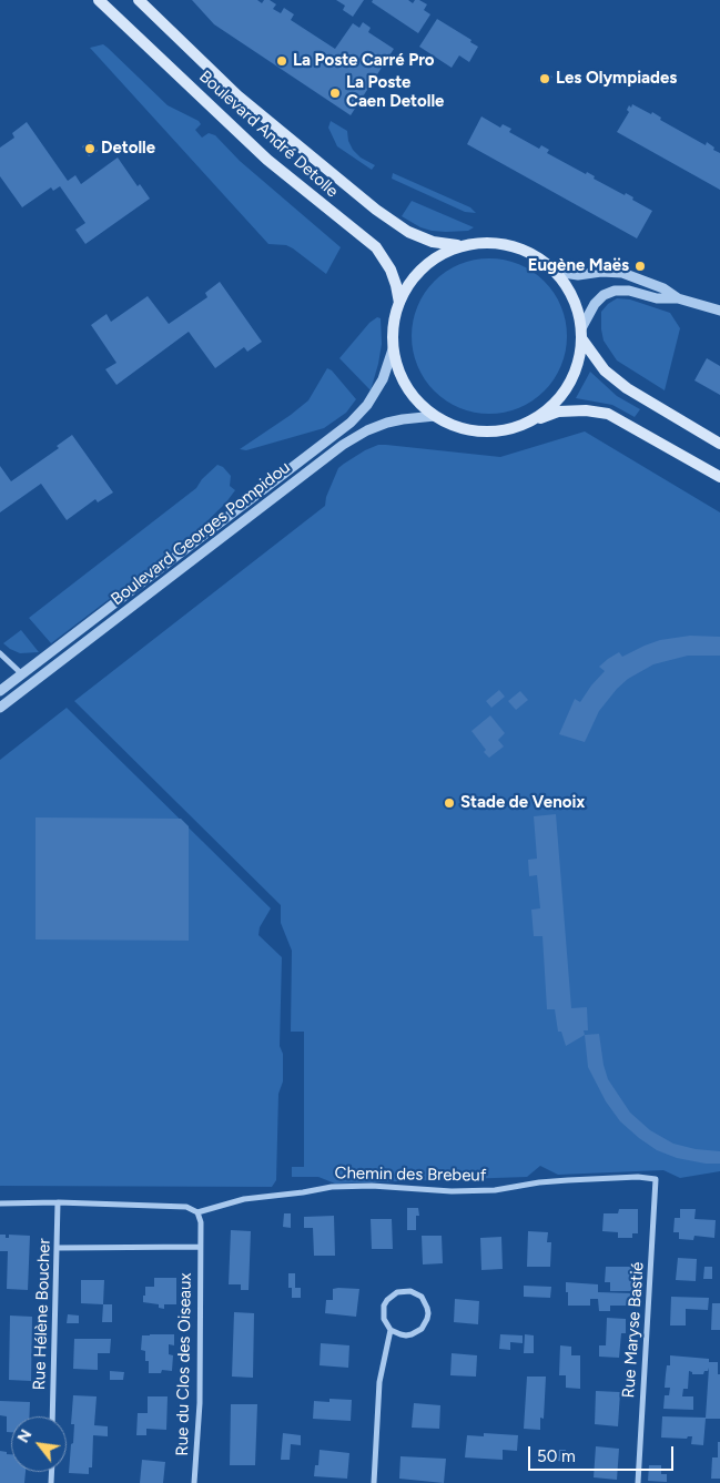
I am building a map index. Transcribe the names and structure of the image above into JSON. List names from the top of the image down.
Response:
{
  "streets": {
    "main road": ["Boulevard André Detolle"],
    "street": [
      "Boulevard Georges Pompidou",
      "Chemin des Brebeuf",
      "Rue Hélène Boucher",
      "Rue Maryse Bastié",
      "Rue du Clos des Oiseaux"
    ]
  },
  "crossings": [
    ["Boulevard André Detolle", "Boulevard Georges Pompidou"],
    ["Chemin des Brebeuf", "Rue Hélène Boucher"],
    ["Chemin des Brebeuf", "Rue Maryse Bastié"],
    ["Chemin des Brebeuf", "Rue du Clos des Oiseaux"]
  ],
  "places": [
    "La Poste Carré Pro",
    "Les Olympiades",
    "La Poste Caen Detolle",
    "Detolle",
    "Eugène Maës",
    "Stade de Venoix"
  ],
  "scale_bar": "50 m",
  "north": "top left"
}
